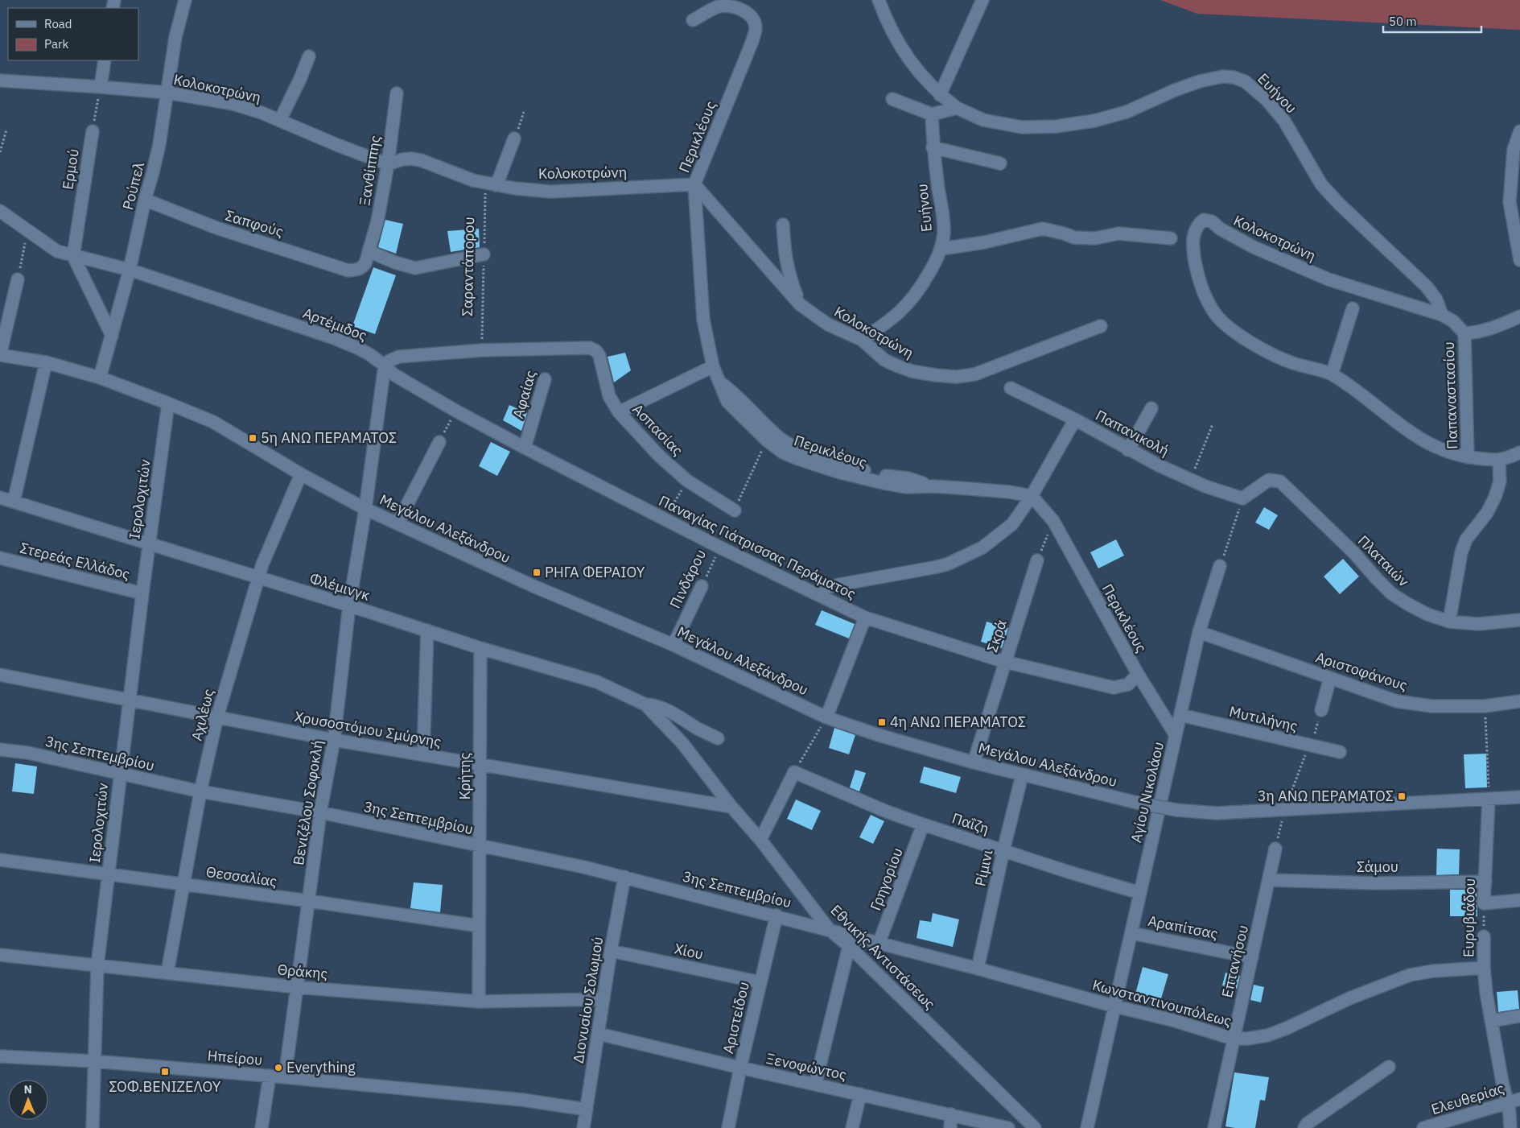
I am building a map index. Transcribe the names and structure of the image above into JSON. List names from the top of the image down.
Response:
{
  "streets": {
    "street": [
      "Κολοκοτρώνη",
      "Ευήνου",
      "Περικλέους",
      "Ερμού",
      "Ξανθίππης",
      "Ρούπελ",
      "Σαπφούς",
      "Αρτέμιδος",
      "Αφαίας",
      "Παπαναστασίου",
      "Ασπασίας",
      "Παπανικολή",
      "Ιερολοχιτών",
      "Μεγάλου Αλεξάνδρου",
      "Παναγίας Γιάτρισσας Περάματος",
      "Στερεάς Ελλάδος",
      "Πλαταιών",
      "Πινδάρου",
      "Φλέμινγκ",
      "Σκρά",
      "Αριστοφάνους",
      "Αχιλέως",
      "Μυτιλήνης",
      "Χρυσοστόμου Σμύρνης",
      "3ης Σεπτεμβρίου",
      "Κρήτης",
      "Αγίου Νικολάου",
      "Βενιζέλου Σοφοκλή",
      "Παΐζη",
      "Σάμου",
      "Ρίμινι",
      "Θεσσαλίας",
      "Γρηγορίου",
      "Ευρυβιάδου",
      "Αραπίτσας",
      "Χίου",
      "Εθνικής Αντιστάσεως",
      "Επτανήσου",
      "Θράκης",
      "Διονυσίου Σολωμού",
      "Κωνσταντινουπόλεως",
      "Αριστείδου",
      "Ηπείρου",
      "Ξενοφώντος",
      "Ελευθερίας"
    ],
    "path": ["Σαραντάπορου"]
  },
  "crossings": [
    ["Κολοκοτρώνη", "Ευήνου"],
    ["Κολοκοτρώνη", "Περικλέους"],
    ["Κολοκοτρώνη", "Ερμού"],
    ["Κολοκοτρώνη", "Ξανθίππης"],
    ["Κολοκοτρώνη", "Ρούπελ"],
    ["Κολοκοτρώνη", "Σαραντάπορου"],
    ["Κολοκοτρώνη", "Παπαναστασίου"],
    ["Περικλέους", "Παναγίας Γιάτρισσας Περάματος"],
    ["Περικλέους", "Αγίου Νικολάου"],
    ["Ερμού", "Αρτέμιδος"],
    ["Ξανθίππης", "Σαπφούς"],
    ["Ρούπελ", "Σαπφούς"],
    ["Ρούπελ", "Αρτέμιδος"],
    ["Ρούπελ", "Μεγάλου Αλεξάνδρου"],
    ["Σαραντάπορου", "Ασπασίας"],
    ["Αρτέμιδος", "Παναγίας Γιάτρισσας Περάματος"],
    ["Αρτέμιδος", "Βενιζέλου Σοφοκλή"],
    ["Αφαίας", "Παναγίας Γιάτρισσας Περάματος"],
    ["Παπανικολή", "Πλαταιών"],
    ["Ιερολοχιτών", "Μεγάλου Αλεξάνδρου"],
    ["Ιερολοχιτών", "Στερεάς Ελλάδος"],
    ["Ιερολοχιτών", "Φλέμινγκ"],
    ["Ιερολοχιτών", "Χρυσοστόμου Σμύρνης"],
    ["Ιερολοχιτών", "3ης Σεπτεμβρίου"],
    ["Ιερολοχιτών", "Θεσσαλίας"],
    ["Ιερολοχιτών", "Θράκης"],
    ["Ιερολοχιτών", "Ηπείρου"],
    ["Μεγάλου Αλεξάνδρου", "Πινδάρου"],
    ["Μεγάλου Αλεξάνδρου", "Σκρά"],
    ["Μεγάλου Αλεξάνδρου", "Αχιλέως"],
    ["Μεγάλου Αλεξάνδρου", "Βενιζέλου Σοφοκλή"],
    ["Μεγάλου Αλεξάνδρου", "Ρίμινι"],
    ["Μεγάλου Αλεξάνδρου", "Ευρυβιάδου"],
    ["Παναγίας Γιάτρισσας Περάματος", "Πινδάρου"],
    ["Παναγίας Γιάτρισσας Περάματος", "Σκρά"],
    ["Παναγίας Γιάτρισσας Περάματος", "Βενιζέλου Σοφοκλή"],
    ["Φλέμινγκ", "Αχιλέως"],
    ["Φλέμινγκ", "Κρήτης"],
    ["Φλέμινγκ", "Βενιζέλου Σοφοκλή"],
    ["Φλέμινγκ", "Εθνικής Αντιστάσεως"],
    ["Αριστοφάνους", "Αγίου Νικολάου"],
    ["Αχιλέως", "Χρυσοστόμου Σμύρνης"],
    ["Αχιλέως", "3ης Σεπτεμβρίου"],
    ["Αχιλέως", "Θεσσαλίας"],
    ["Αχιλέως", "Θράκης"],
    ["Μυτιλήνης", "Αγίου Νικολάου"],
    ["Χρυσοστόμου Σμύρνης", "Κρήτης"],
    ["Χρυσοστόμου Σμύρνης", "Βενιζέλου Σοφοκλή"],
    ["Χρυσοστόμου Σμύρνης", "Εθνικής Αντιστάσεως"],
    ["3ης Σεπτεμβρίου", "Κρήτης"],
    ["3ης Σεπτεμβρίου", "Βενιζέλου Σοφοκλή"],
    ["3ης Σεπτεμβρίου", "Εθνικής Αντιστάσεως"],
    ["3ης Σεπτεμβρίου", "Διονυσίου Σολωμού"],
    ["3ης Σεπτεμβρίου", "Κωνσταντινουπόλεως"],
    ["3ης Σεπτεμβρίου", "Αριστείδου"],
    ["Κρήτης", "Θεσσαλίας"],
    ["Κρήτης", "Θράκης"],
    ["Αγίου Νικολάου", "Παΐζη"],
    ["Αγίου Νικολάου", "Αραπίτσας"],
    ["Αγίου Νικολάου", "Κωνσταντινουπόλεως"],
    ["Βενιζέλου Σοφοκλή", "Θεσσαλίας"],
    ["Βενιζέλου Σοφοκλή", "Θράκης"],
    ["Βενιζέλου Σοφοκλή", "Ηπείρου"],
    ["Παΐζη", "Ρίμινι"],
    ["Παΐζη", "Γρηγορίου"],
    ["Σάμου", "Ευρυβιάδου"],
    ["Σάμου", "Επτανήσου"],
    ["Ρίμινι", "Κωνσταντινουπόλεως"],
    ["Γρηγορίου", "Κωνσταντινουπόλεως"],
    ["Ευρυβιάδου", "Κωνσταντινουπόλεως"],
    ["Ευρυβιάδου", "Ελευθερίας"],
    ["Αραπίτσας", "Επτανήσου"],
    ["Χίου", "Διονυσίου Σολωμού"],
    ["Χίου", "Αριστείδου"],
    ["Εθνικής Αντιστάσεως", "Κωνσταντινουπόλεως"],
    ["Επτανήσου", "Κωνσταντινουπόλεως"],
    ["Θράκης", "Διονυσίου Σολωμού"],
    ["Διονυσίου Σολωμού", "Ηπείρου"],
    ["Διονυσίου Σολωμού", "Ξενοφώντος"],
    ["Αριστείδου", "Ξενοφώντος"]
  ],
  "places": {
    "transit": [
      "5η ΑΝΩ ΠΕΡΑΜΑΤΟΣ",
      "ΡΗΓΑ ΦΕΡΑΙΟΥ",
      "4η ΑΝΩ ΠΕΡΑΜΑΤΟΣ",
      "3η ΑΝΩ ΠΕΡΑΜΑΤΟΣ",
      "ΣΟΦ.ΒΕΝΙΖΕΛΟΥ"
    ],
    "other": ["Everything"]
  },
  "legend": ["Road", "Park"],
  "scale_bar": "50 m",
  "north": "top"
}
